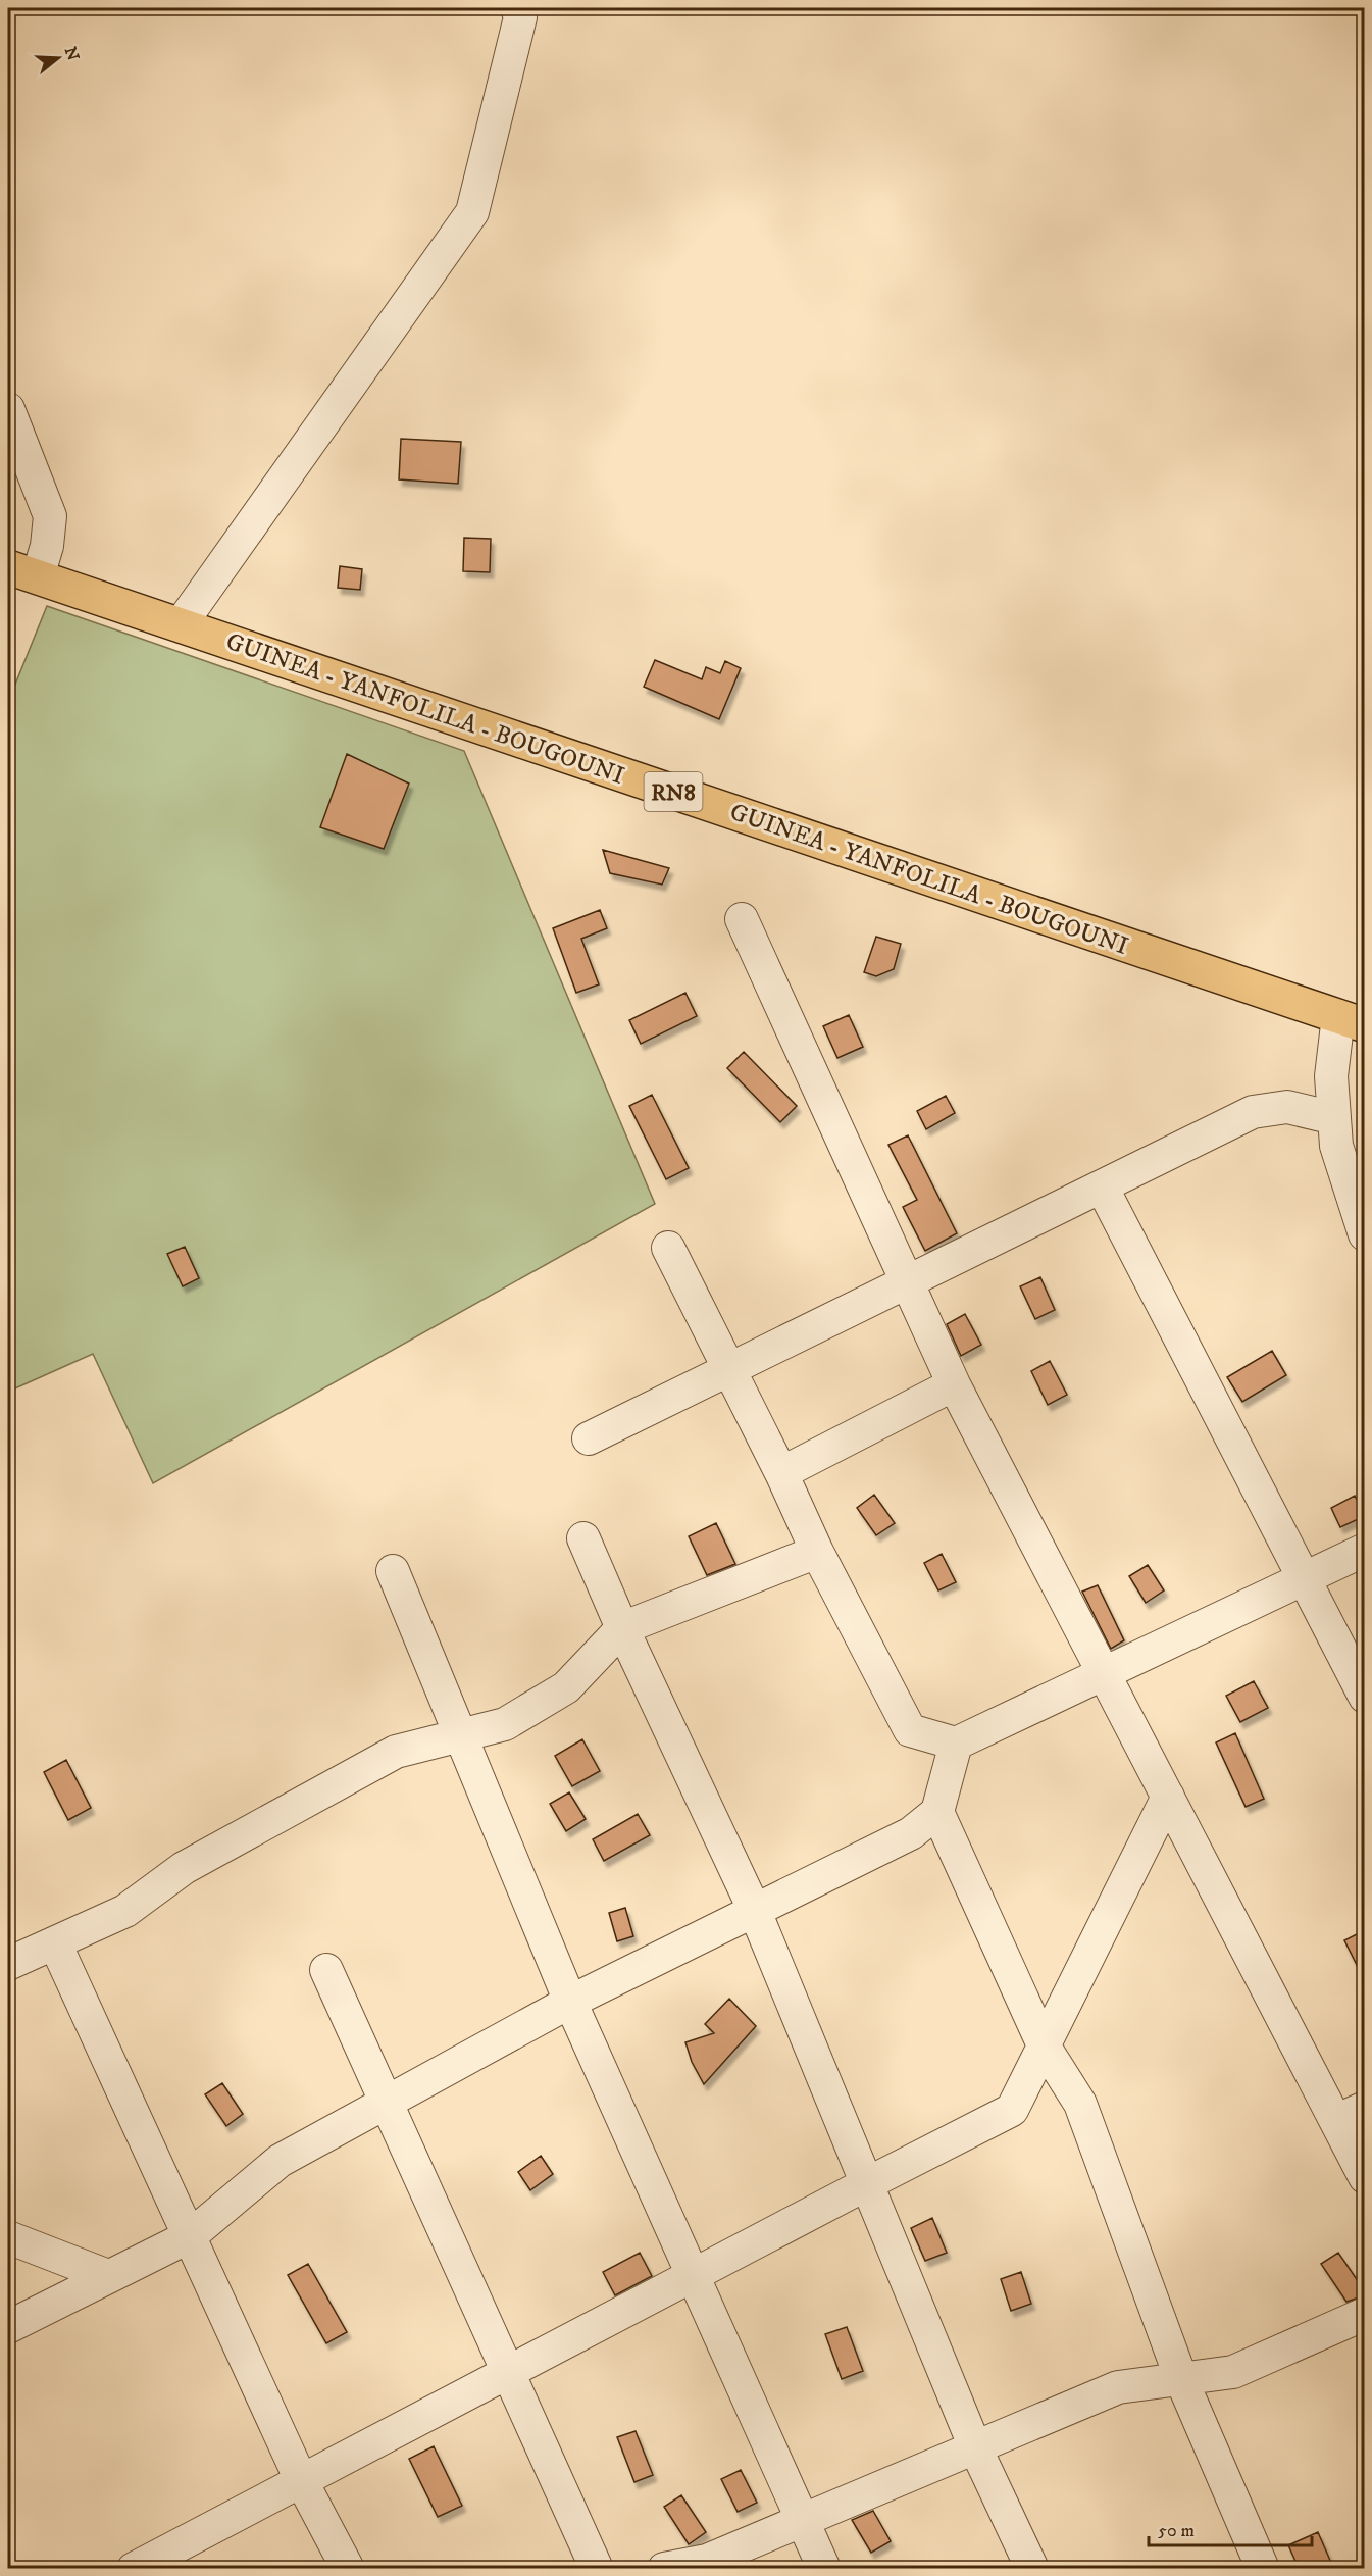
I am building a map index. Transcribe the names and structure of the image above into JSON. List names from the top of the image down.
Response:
{
  "streets": {
    "main road": ["GUINEA - YANFOLILA - BOUGOUNI", "RN8"]
  },
  "scale_bar": "50 m",
  "north": "right"
}
